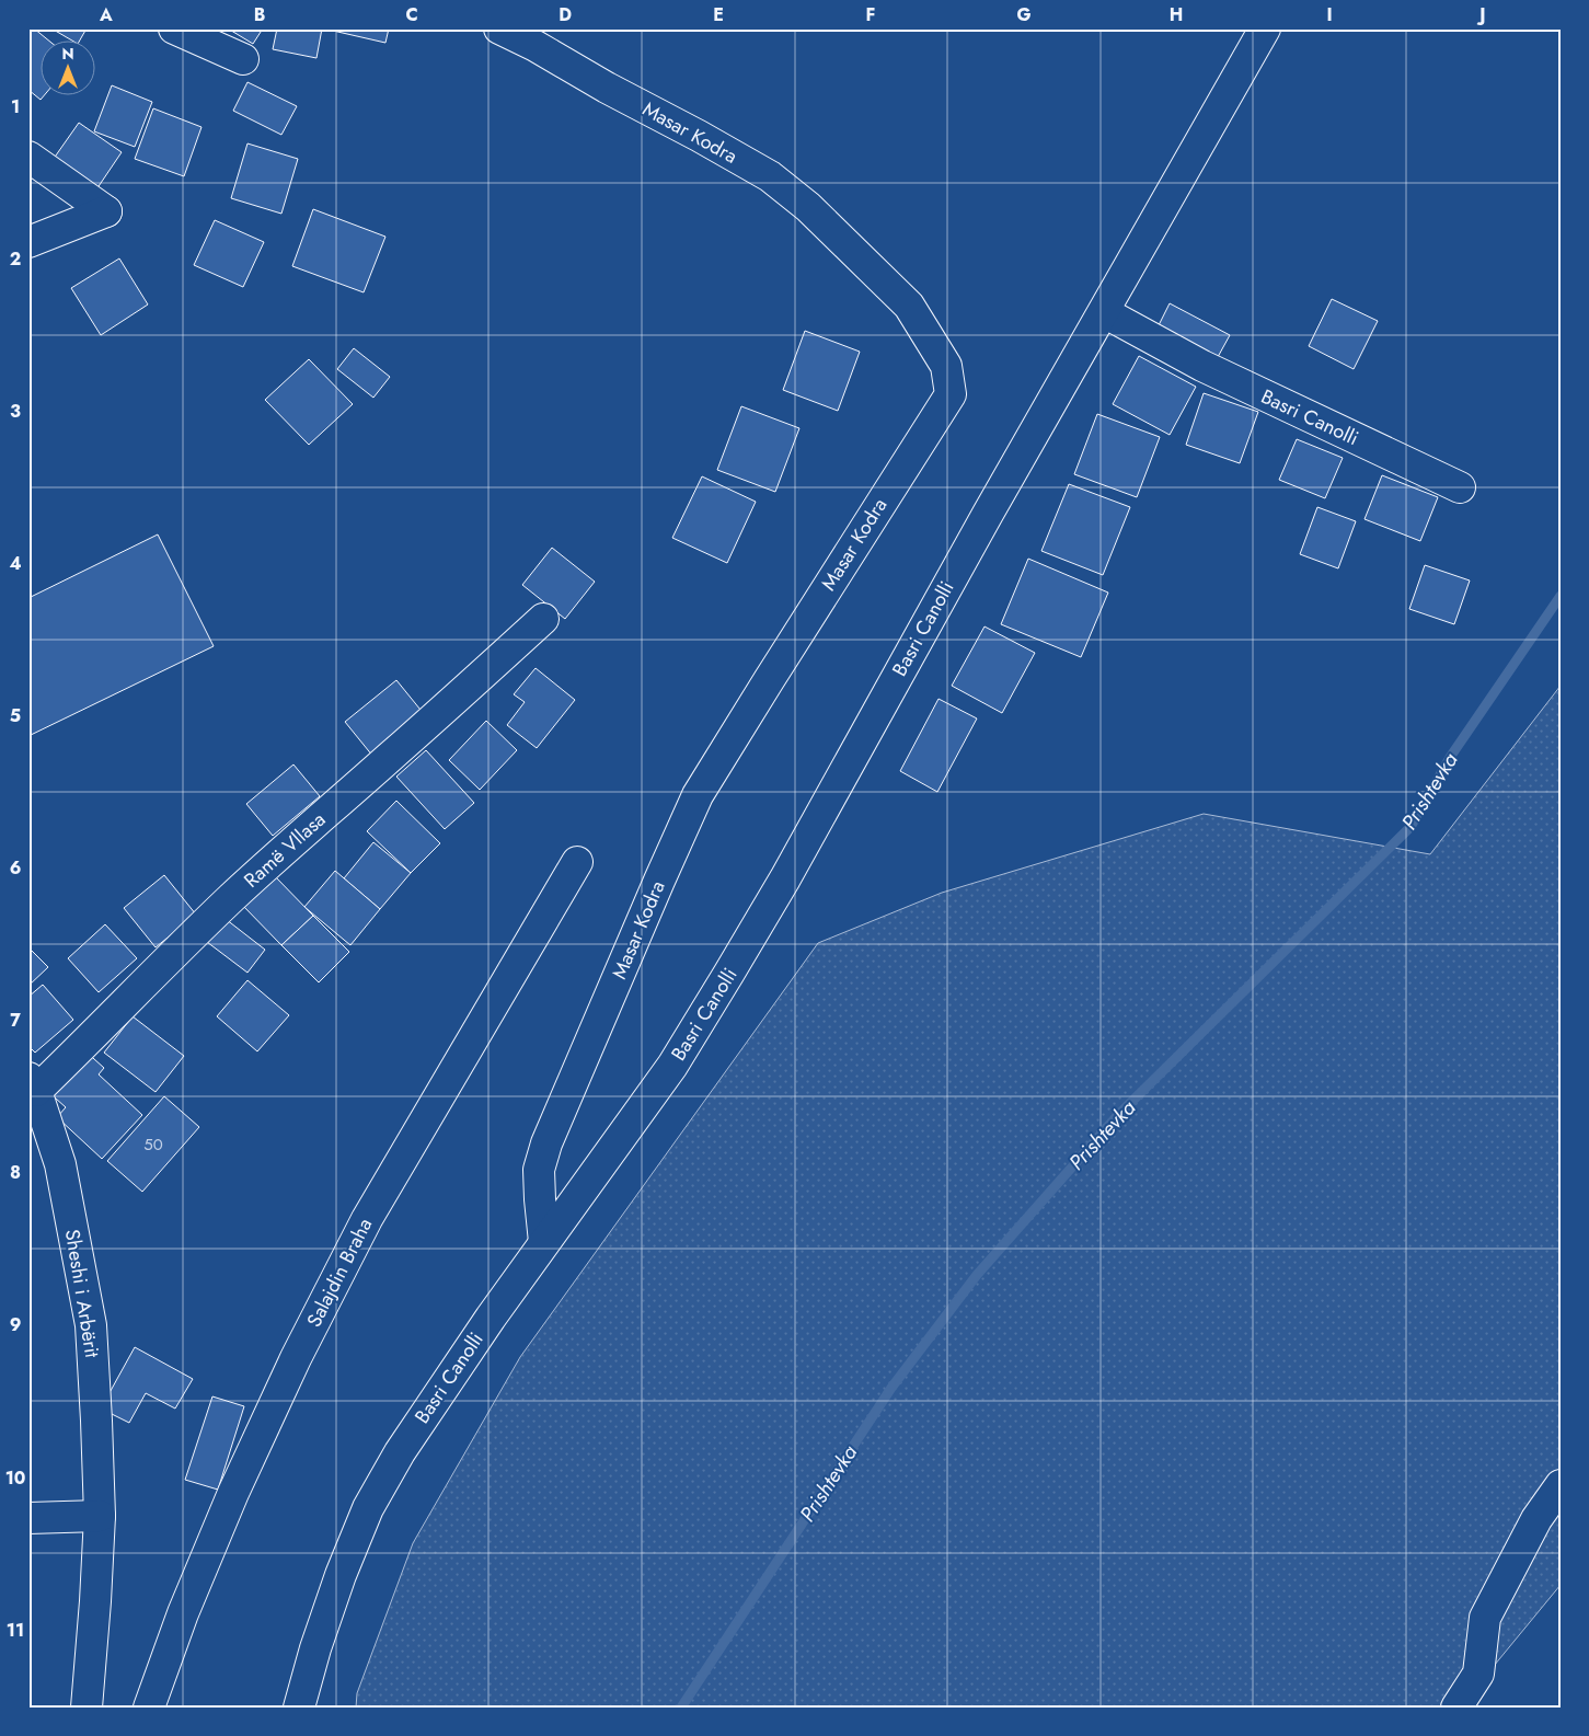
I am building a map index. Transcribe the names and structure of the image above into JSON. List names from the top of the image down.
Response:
{
  "streets": {
    "street": [
      "Masar Kodra",
      "Basri Canolli",
      "Ramë Vllasa",
      "Salajdin Braha",
      "Sheshi i Arbërit"
    ]
  },
  "crossings": [
    ["Masar Kodra", "Basri Canolli"],
    ["Ramë Vllasa", "Sheshi i Arbërit"]
  ],
  "water": ["Prishtevka"],
  "house_numbers": ["50"],
  "north": "top",
  "grid": {
    "columns": [
      "A",
      "B",
      "C",
      "D",
      "E",
      "F",
      "G",
      "H",
      "I",
      "J"
    ],
    "rows": [
      "1",
      "2",
      "3",
      "4",
      "5",
      "6",
      "7",
      "8",
      "9",
      "10",
      "11"
    ]
  }
}
